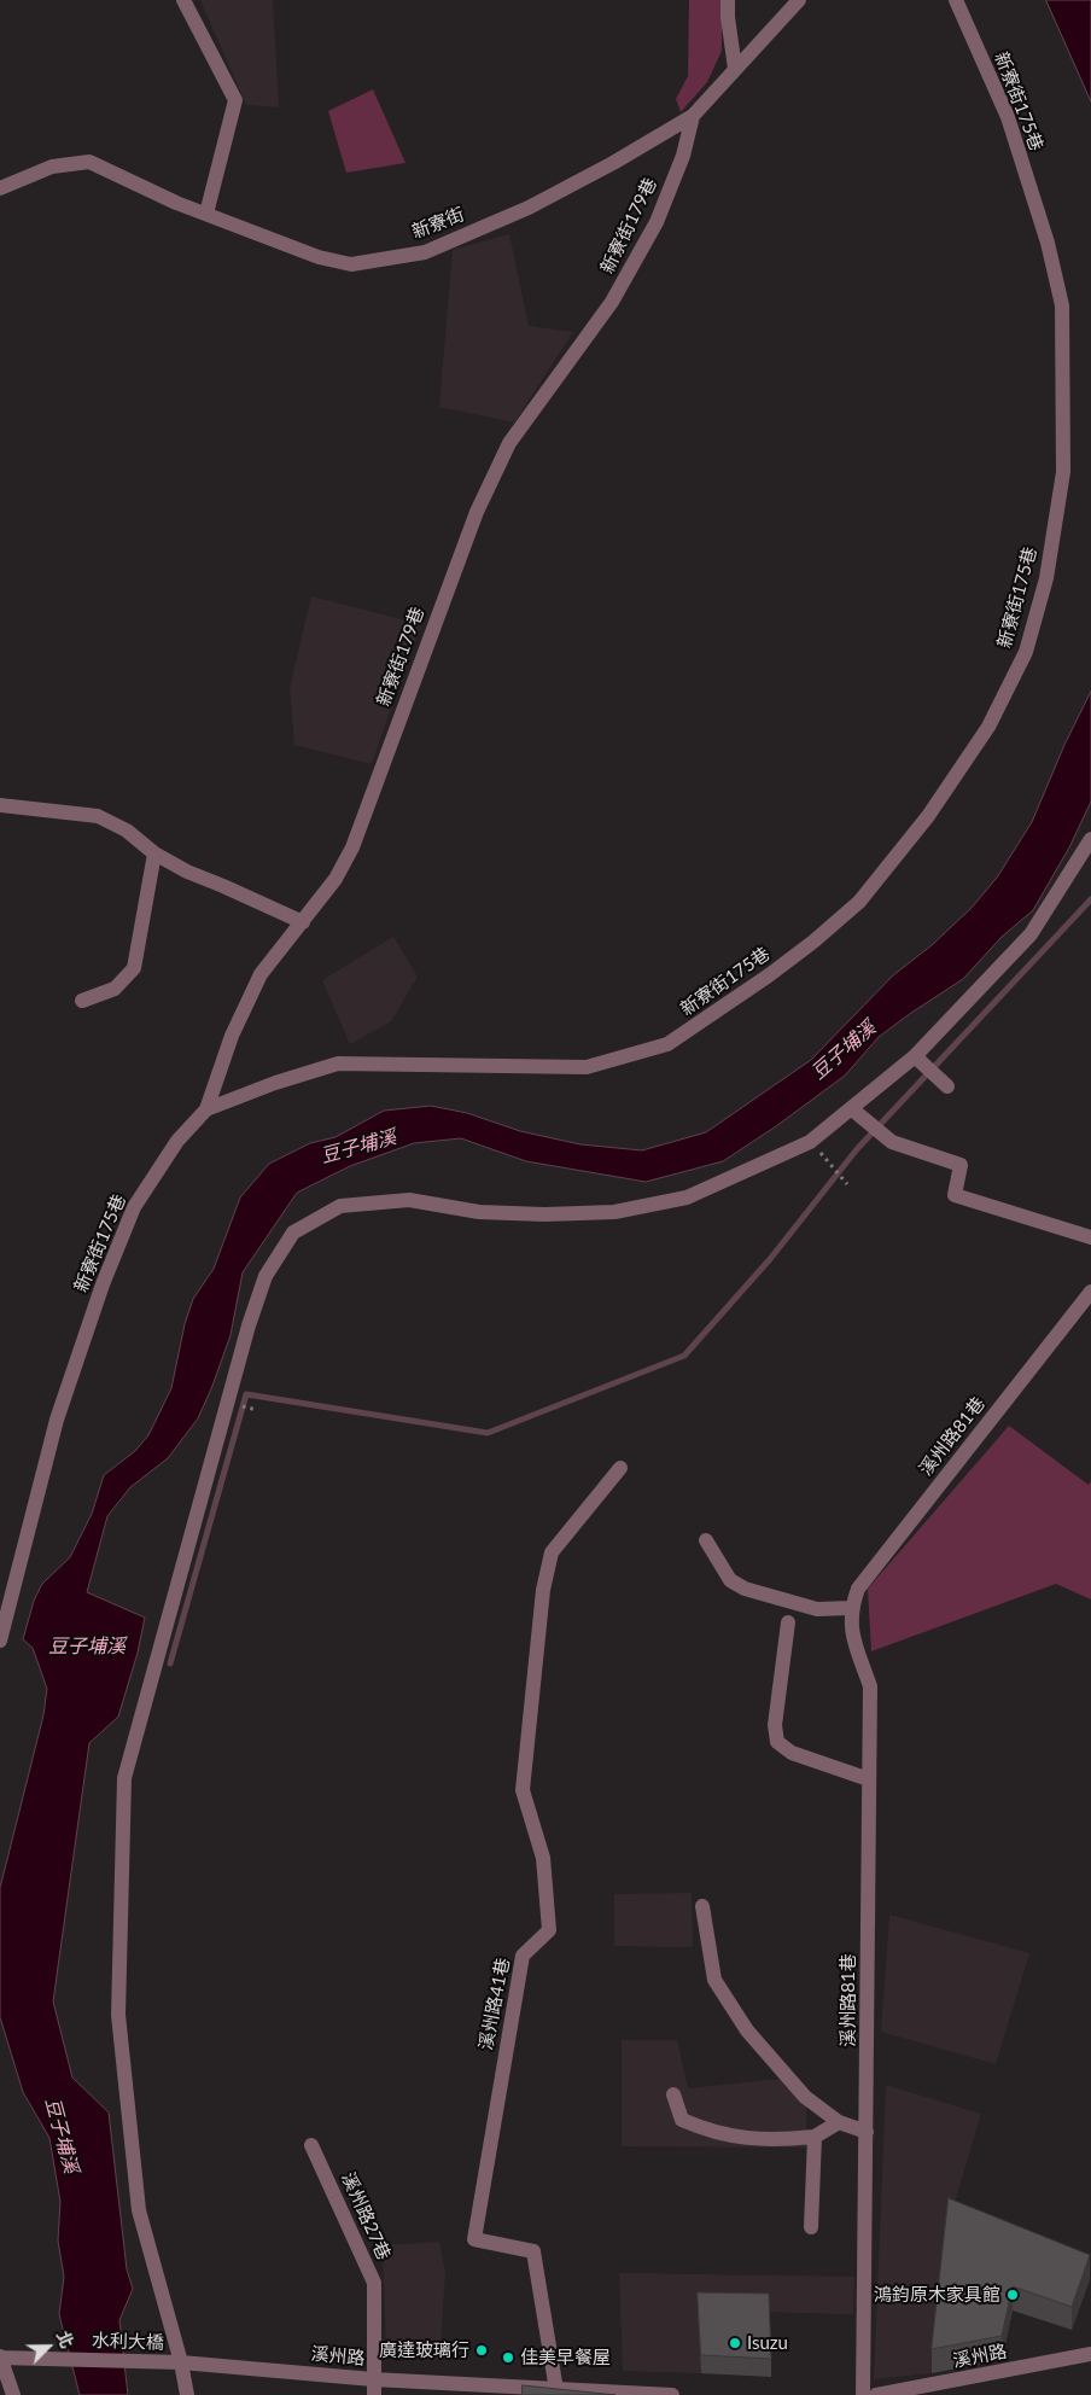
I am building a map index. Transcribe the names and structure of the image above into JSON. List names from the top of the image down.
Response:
{
  "streets": {
    "street": [
      "新寮街175巷",
      "新寮街",
      "新寮街179巷",
      "溪州路81巷",
      "溪州路41巷",
      "溪州路27巷",
      "水利大橋",
      "溪州路"
    ]
  },
  "crossings": [
    ["新寮街175巷", "新寮街179巷"],
    ["新寮街", "新寮街179巷"],
    ["溪州路41巷", "溪州路"],
    ["溪州路27巷", "溪州路"],
    ["水利大橋", "溪州路"]
  ],
  "water": ["豆子埔溪"],
  "places": [
    "鴻鈞原木家具館",
    "Isuzu",
    "廣達玻璃行",
    "佳美早餐屋"
  ],
  "north": "top right"
}
